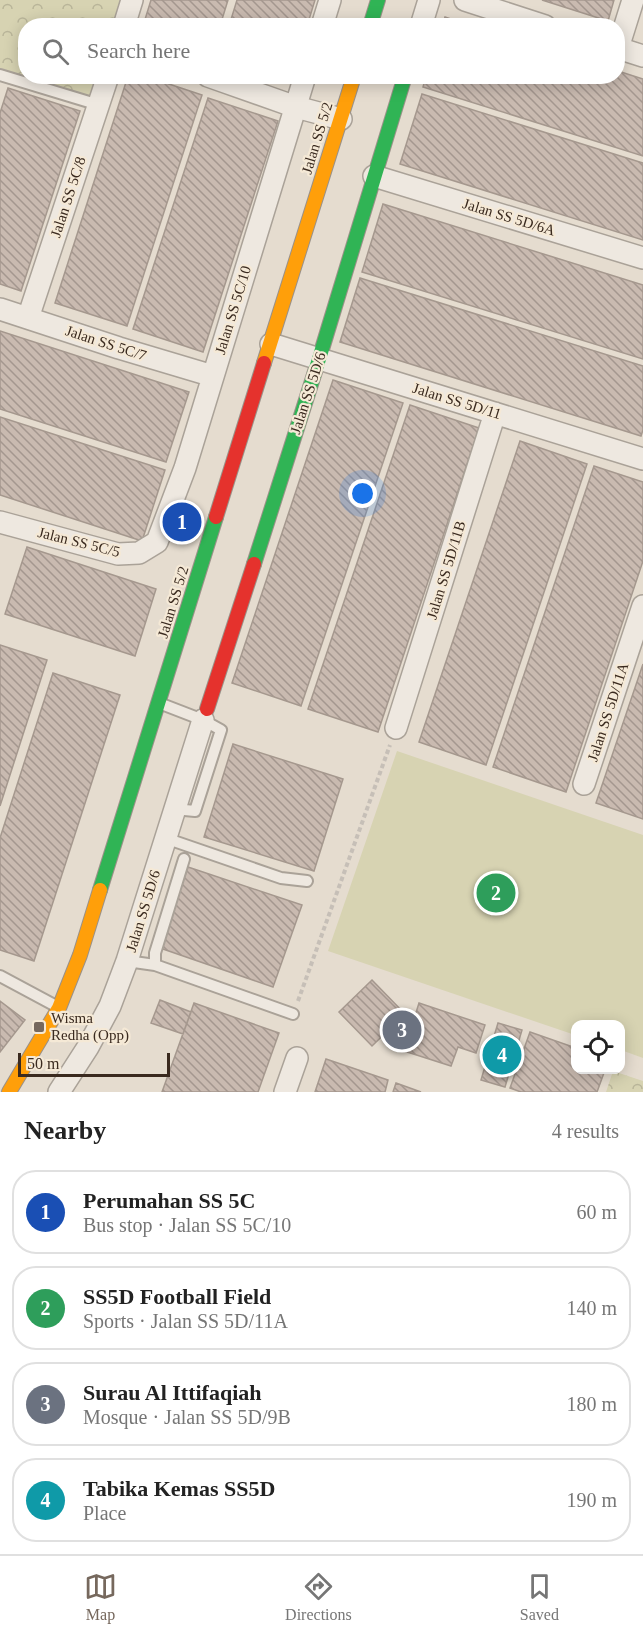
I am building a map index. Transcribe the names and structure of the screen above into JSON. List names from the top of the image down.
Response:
{
  "streets": {
    "street": [
      "Jalan SS 5/2",
      "Jalan SS 5C/8",
      "Jalan SS 5D/6A",
      "Jalan SS 5C/10",
      "Jalan SS 5C/7",
      "Jalan SS 5D/6",
      "Jalan SS 5D/11",
      "Jalan SS 5C/5",
      "Jalan SS 5D/11B",
      "Jalan SS 5D/11A"
    ]
  },
  "crossings": [
    ["Jalan SS 5/2", "Jalan SS 5D/11"],
    ["Jalan SS 5C/8", "Jalan SS 5C/7"],
    ["Jalan SS 5D/6A", "Jalan SS 5D/6"],
    ["Jalan SS 5C/10", "Jalan SS 5C/7"],
    ["Jalan SS 5C/10", "Jalan SS 5C/5"],
    ["Jalan SS 5D/6", "Jalan SS 5D/11"],
    ["Jalan SS 5D/11", "Jalan SS 5D/11B"]
  ],
  "places": {
    "transit": ["Wisma Redha (Opp)"]
  },
  "scale_bar": "50 m",
  "page": {
    "search": "Search here",
    "pins": [
      "1",
      "2",
      "3",
      "4"
    ],
    "scale": "50 m",
    "heading": ["Nearby", "4 results"],
    "list": [
      {
        "mark": "1",
        "name": "Perumahan SS 5C",
        "note": "Bus stop · Jalan SS 5C/10",
        "value": "60 m"
      },
      {
        "mark": "2",
        "name": "SS5D Football Field",
        "note": "Sports · Jalan SS 5D/11A",
        "value": "140 m"
      },
      {
        "mark": "3",
        "name": "Surau Al Ittifaqiah",
        "note": "Mosque · Jalan SS 5D/9B",
        "value": "180 m"
      },
      {
        "mark": "4",
        "name": "Tabika Kemas SS5D",
        "note": "Place",
        "value": "190 m"
      }
    ],
    "nav": ["Map", "Directions", "Saved"]
  }
}
